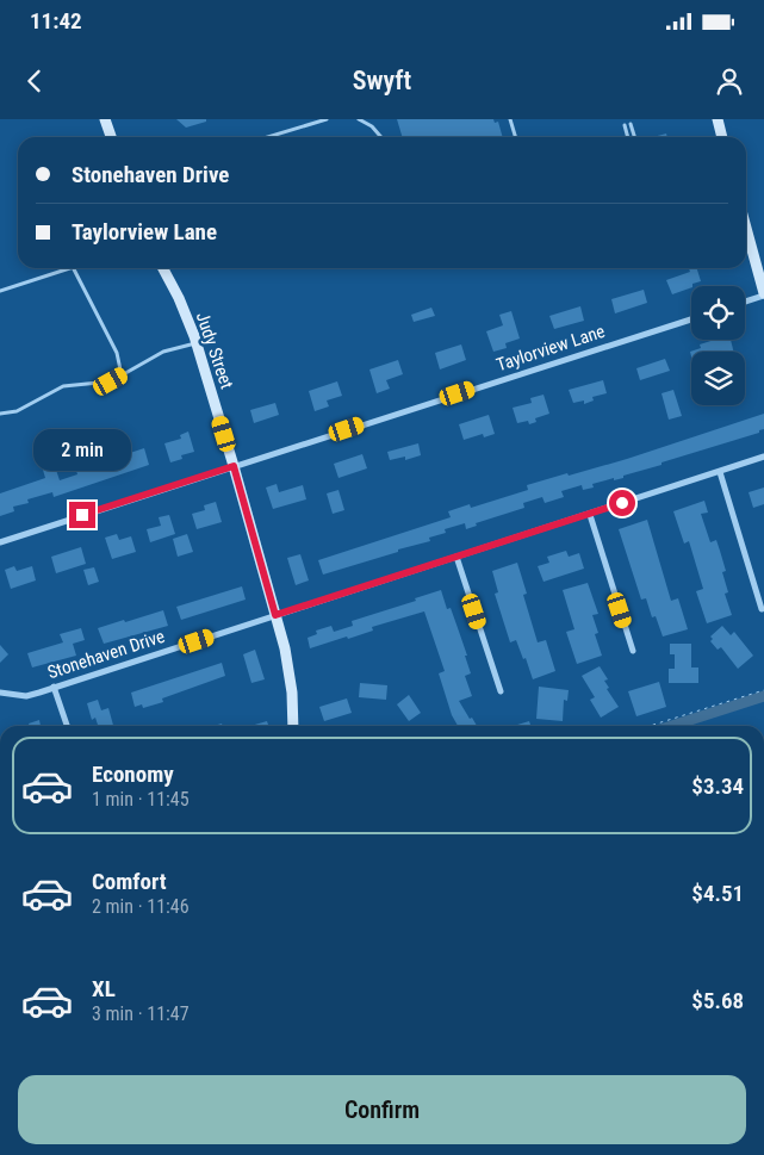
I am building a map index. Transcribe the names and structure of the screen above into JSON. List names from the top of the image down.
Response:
{
  "streets": {
    "street": ["Taylorview Lane", "Judy Street", "Stonehaven Drive"]
  },
  "crossings": [
    ["Taylorview Lane", "Judy Street"],
    ["Judy Street", "Stonehaven Drive"]
  ],
  "page": {
    "status": "11:42",
    "header": "Swyft",
    "banner": ["Stonehaven Drive", "Taylorview Lane"],
    "bubble": "2 min",
    "list": [
      {
        "name": "Economy",
        "note": "1 min · 11:45",
        "value": "$3.34"
      },
      {
        "name": "Comfort",
        "note": "2 min · 11:46",
        "value": "$4.51"
      },
      {
        "name": "XL",
        "note": "3 min · 11:47",
        "value": "$5.68"
      }
    ],
    "buttons": "Confirm"
  }
}
